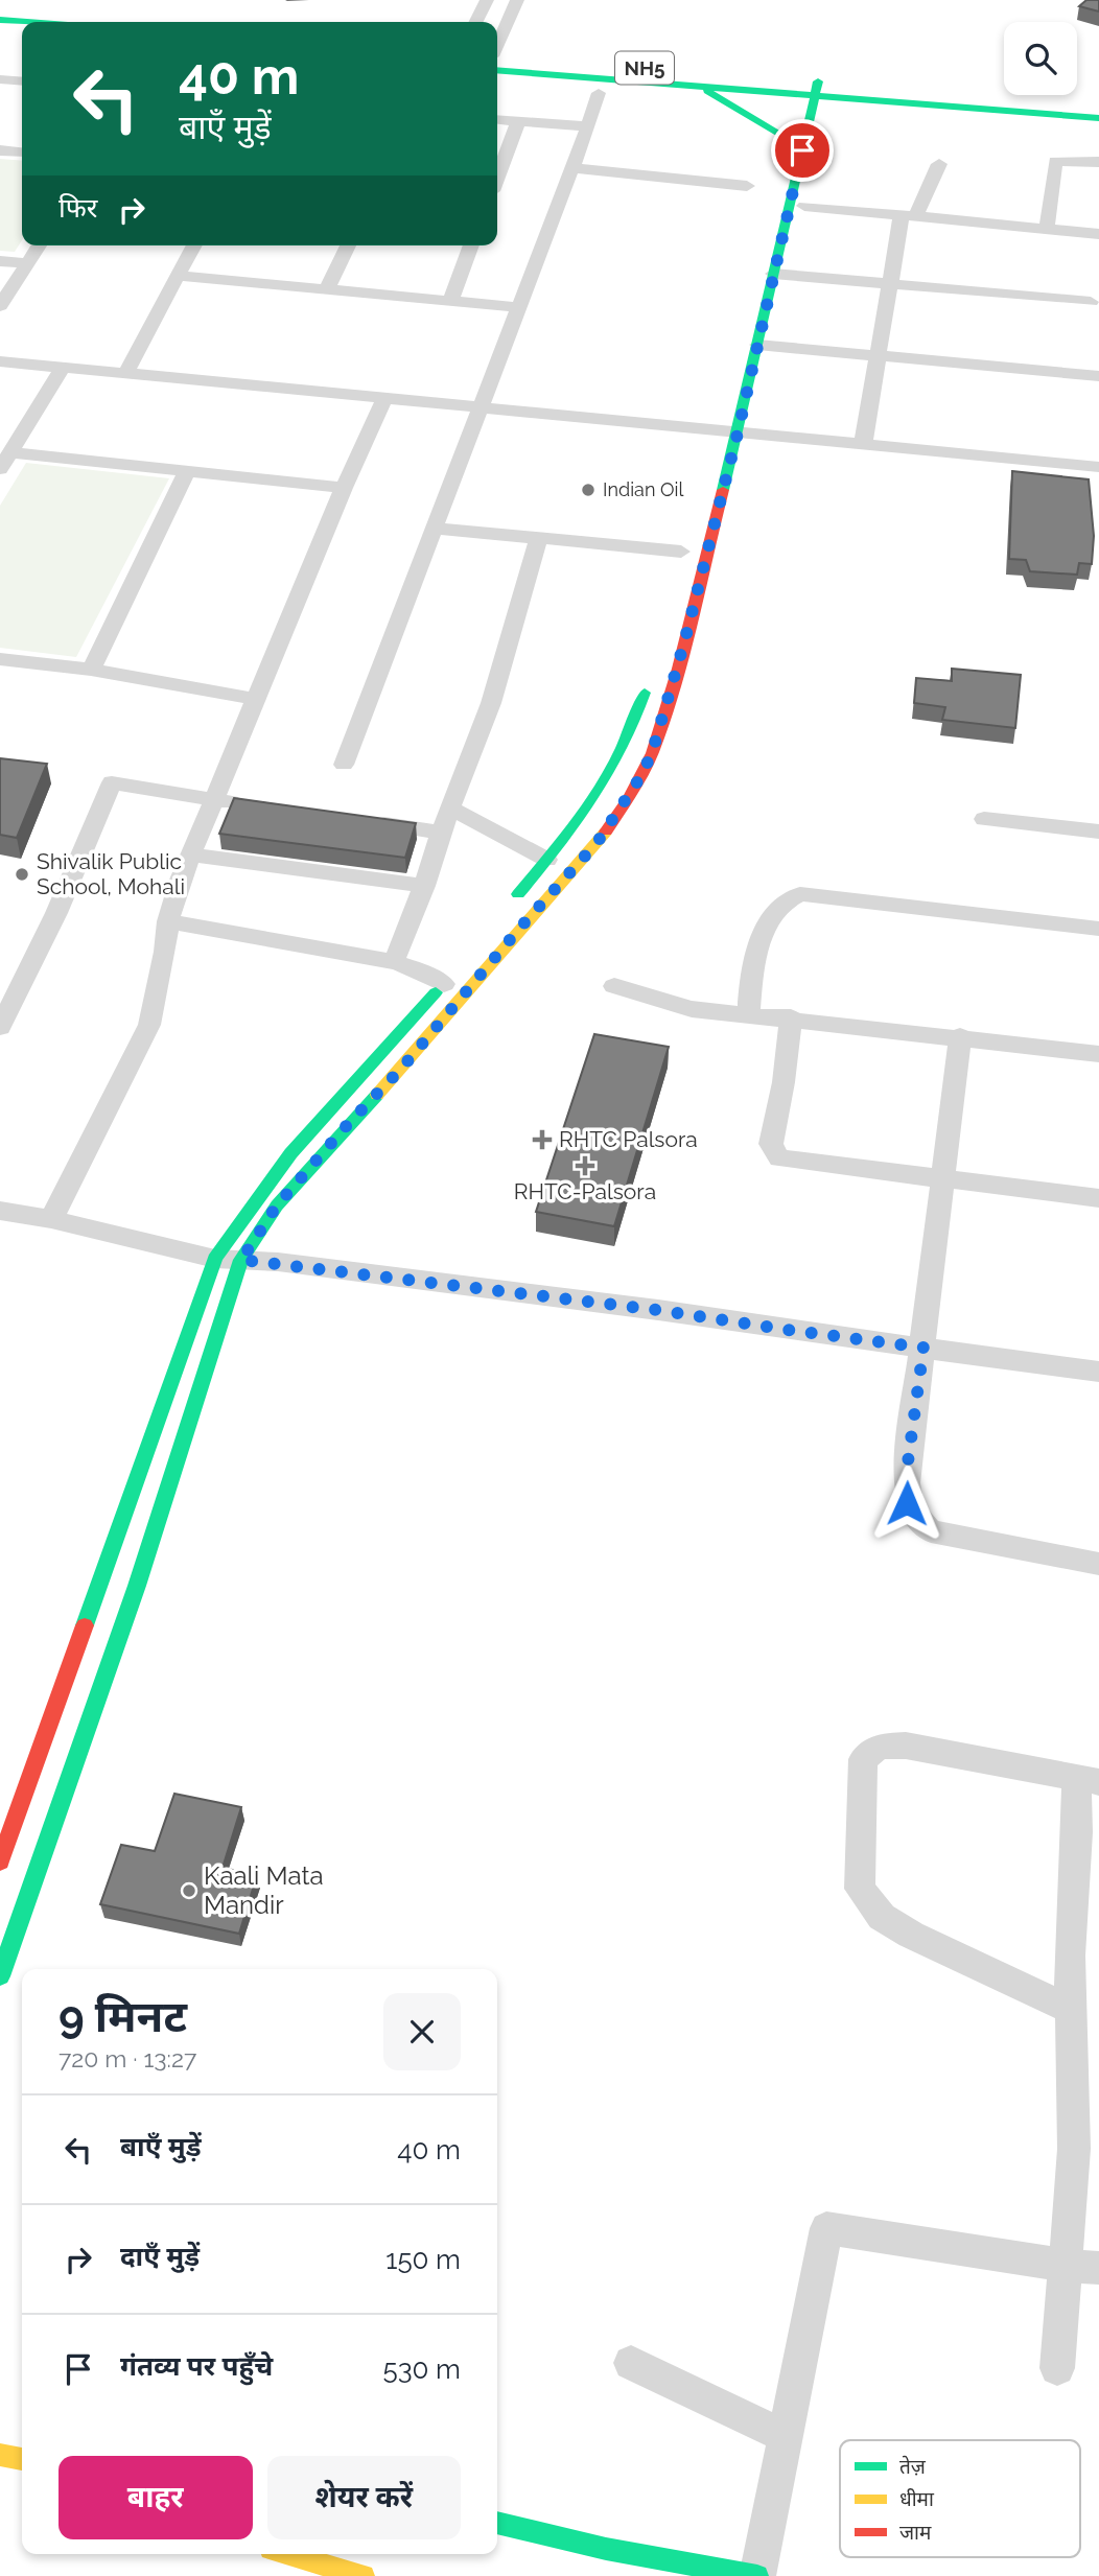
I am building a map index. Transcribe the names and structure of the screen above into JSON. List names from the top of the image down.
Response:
{
  "streets": {
    "main road": ["NH5"]
  },
  "places": {
    "other": ["Indian Oil", "Shivalik Public School, Mohali", "Kaali Mata Mandir"],
    "health": ["RHTC Palsora", "RHTC-Palsora"]
  },
  "legend": ["तेज़", "धीमा", "जाम"],
  "page": {
    "turn": ["40 m", "बाएँ मुड़ें"],
    "then": "फिर",
    "heading": ["9 मिनट", "720 m · 13:27"],
    "list": [
      {
        "name": "बाएँ मुड़ें",
        "value": "40 m"
      },
      {
        "name": "दाएँ मुड़ें",
        "value": "150 m"
      },
      {
        "name": "गंतव्य पर पहुँचे",
        "value": "530 m"
      }
    ],
    "buttons": ["बाहर", "शेयर करें"]
  }
}
